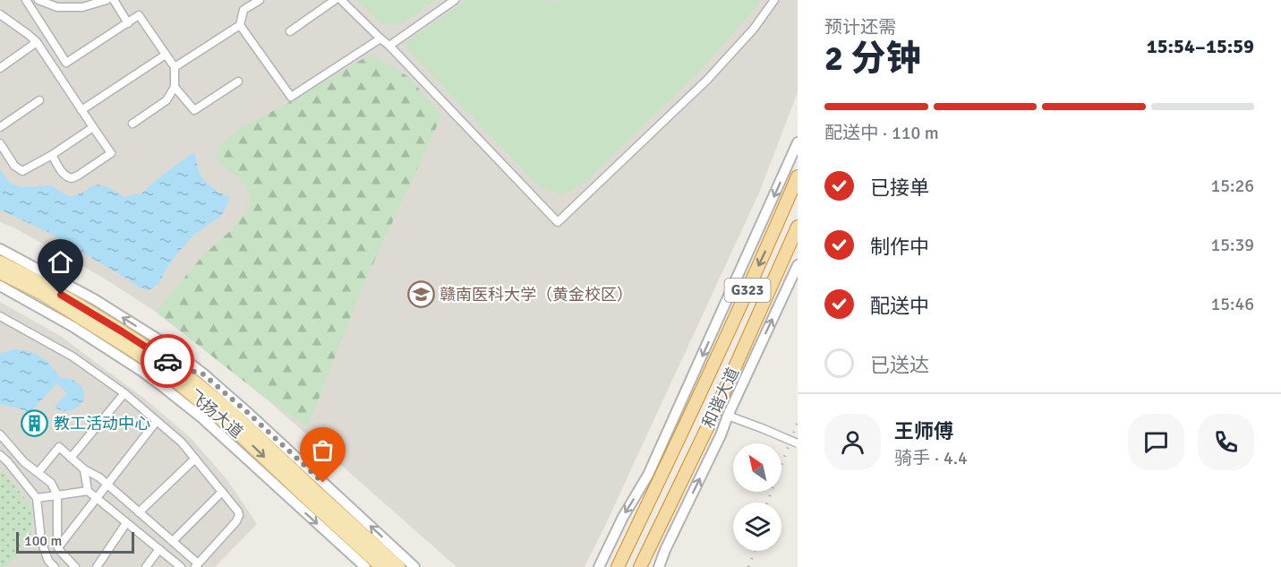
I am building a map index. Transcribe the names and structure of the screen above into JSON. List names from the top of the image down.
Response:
{
  "streets": {
    "highway": ["G323", "和谐大道"],
    "main road": ["飞扬大道"]
  },
  "places": {
    "school or university": ["赣南医科大学（黄金校区）"],
    "building": ["教工活动中心"]
  },
  "scale_bar": "100 m",
  "north": "top left",
  "page": {
    "heading": ["2 分钟", "预计还需", "15:54–15:59"],
    "panel": ["王师傅", "骑手 · 4.4"],
    "bar": "配送中 · 110 m",
    "list": [
      ["已接单", "15:26"],
      ["制作中", "15:39"],
      ["配送中", "15:46"],
      "已送达"
    ],
    "scale": "100 m"
  }
}
